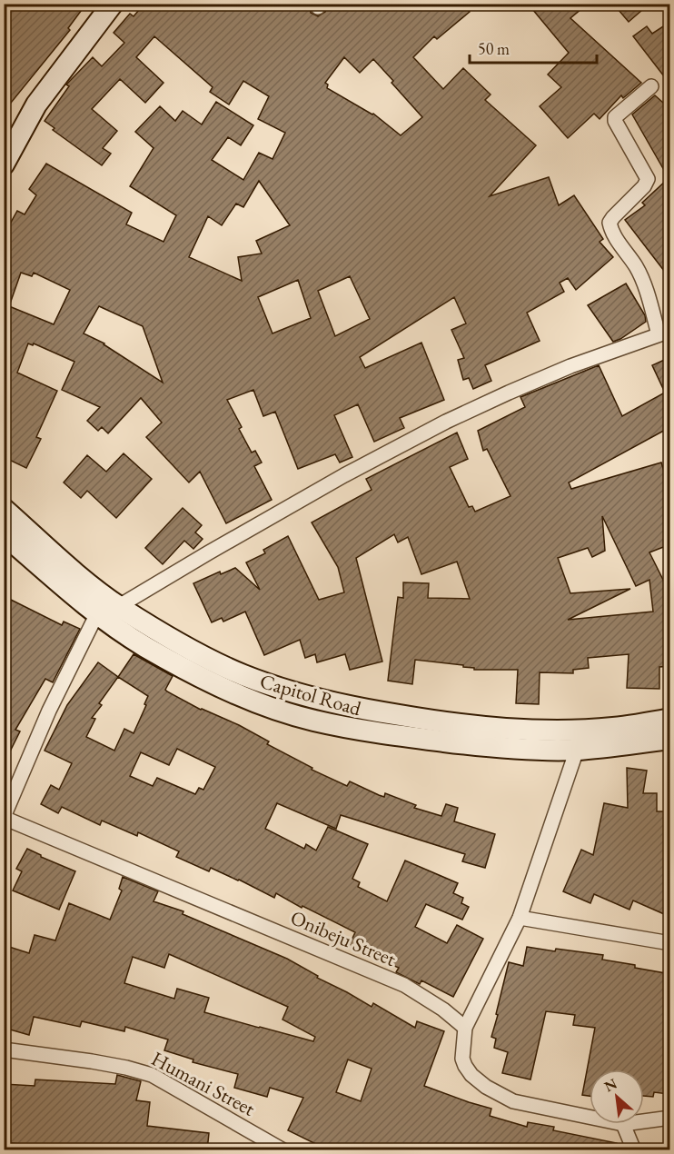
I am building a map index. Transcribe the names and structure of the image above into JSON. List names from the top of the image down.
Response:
{
  "streets": {
    "main road": ["Capitol Road"],
    "street": ["Onibeju Street", "Humani Street"]
  },
  "scale_bar": "50 m",
  "north": "top left"
}
